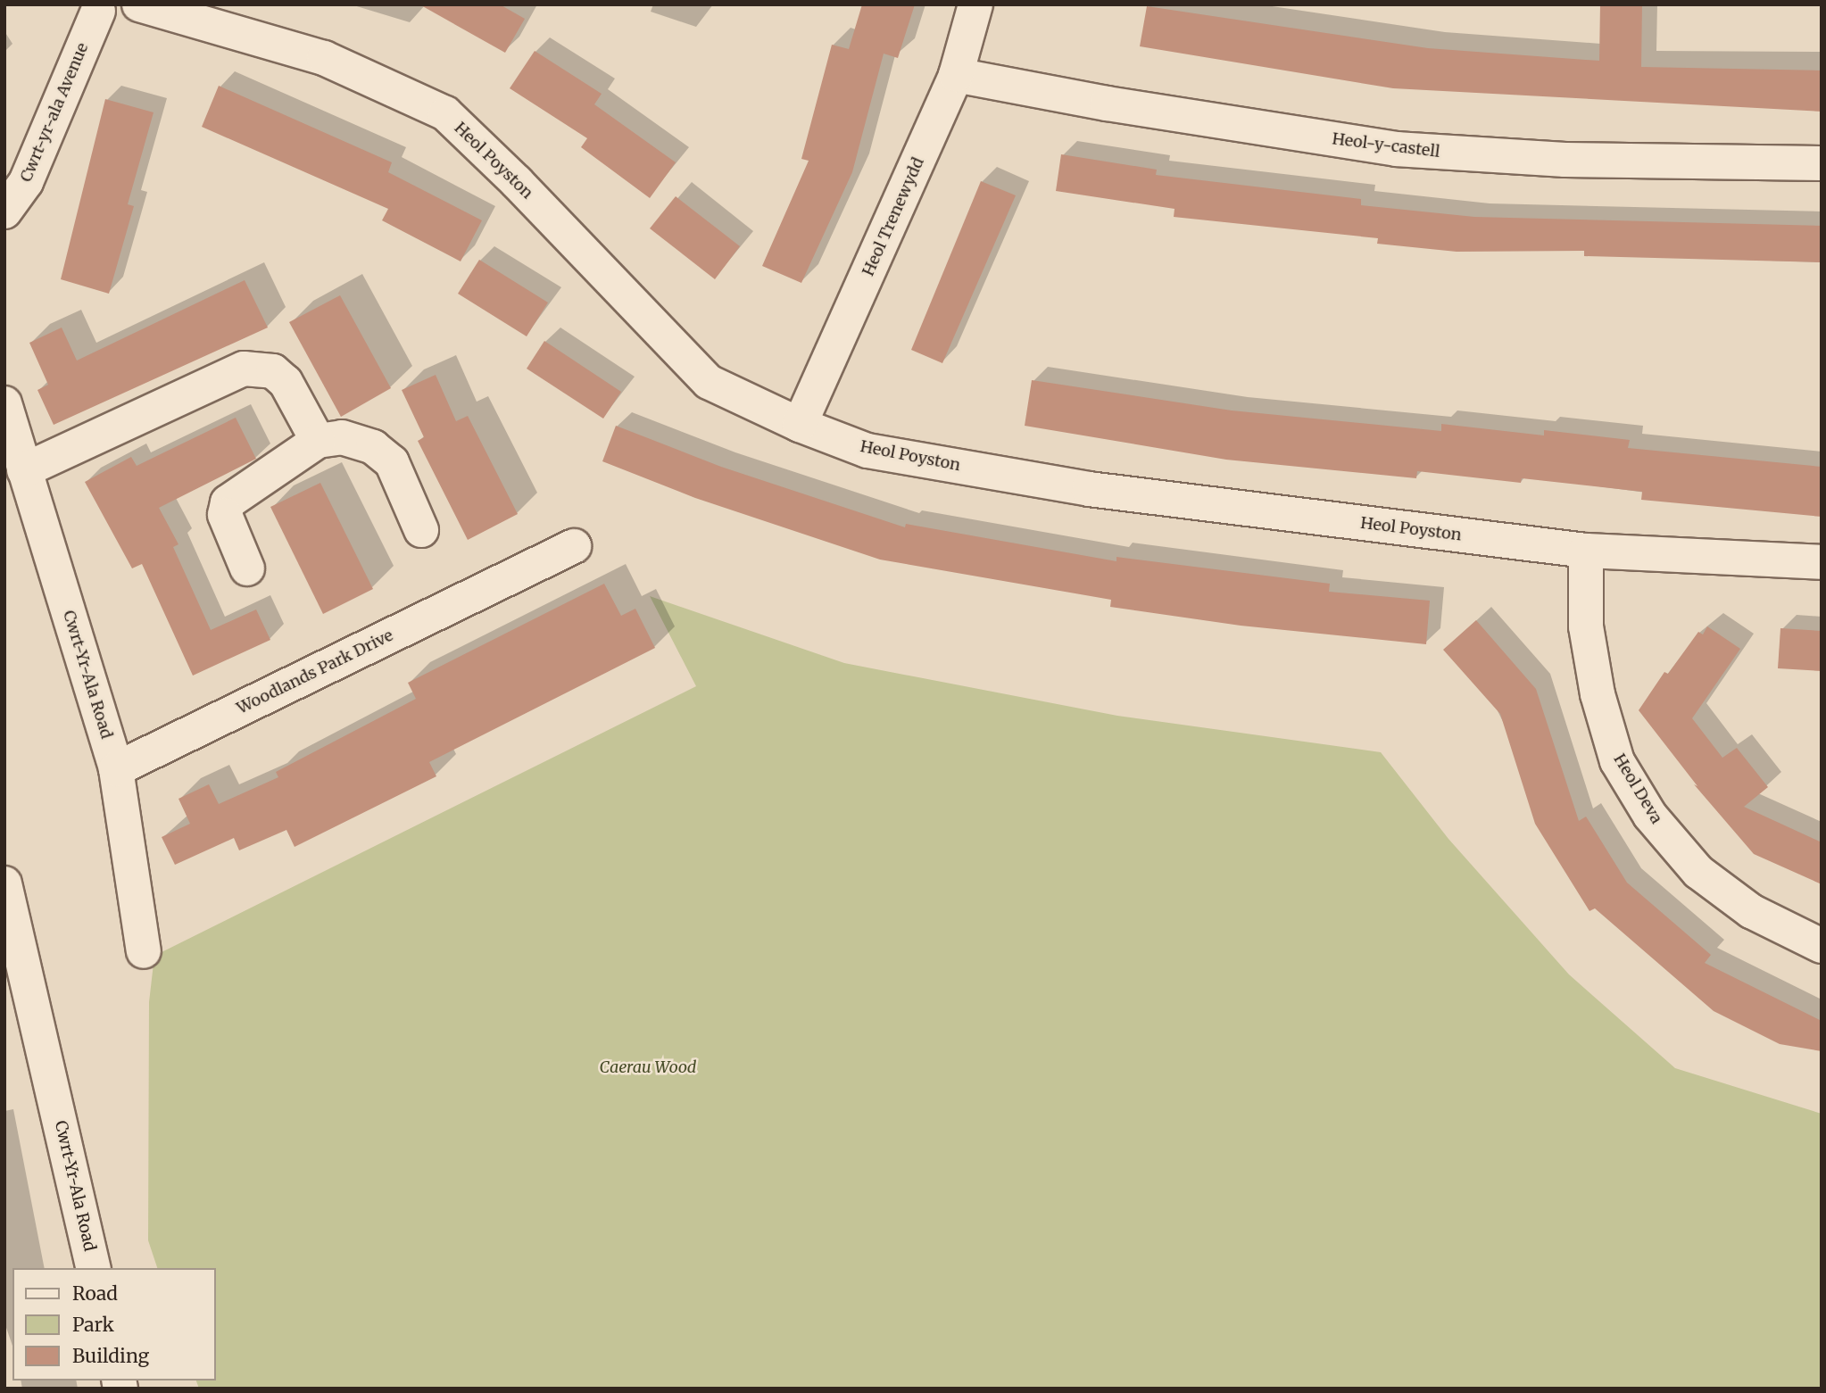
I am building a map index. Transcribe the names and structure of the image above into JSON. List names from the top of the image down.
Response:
{
  "streets": {
    "street": [
      "Cwrt-yr-ala Avenue",
      "Heol-y-castell",
      "Heol Poyston",
      "Heol Trenewydd",
      "Woodlands Park Drive",
      "Cwrt-Yr-Ala Road",
      "Heol Deva"
    ]
  },
  "crossings": [
    ["Heol-y-castell", "Heol Trenewydd"],
    ["Heol Poyston", "Heol Trenewydd"],
    ["Heol Poyston", "Heol Deva"],
    ["Woodlands Park Drive", "Cwrt-Yr-Ala Road"]
  ],
  "parks": ["Caerau Wood"],
  "legend": ["Road", "Park", "Building"]
}
